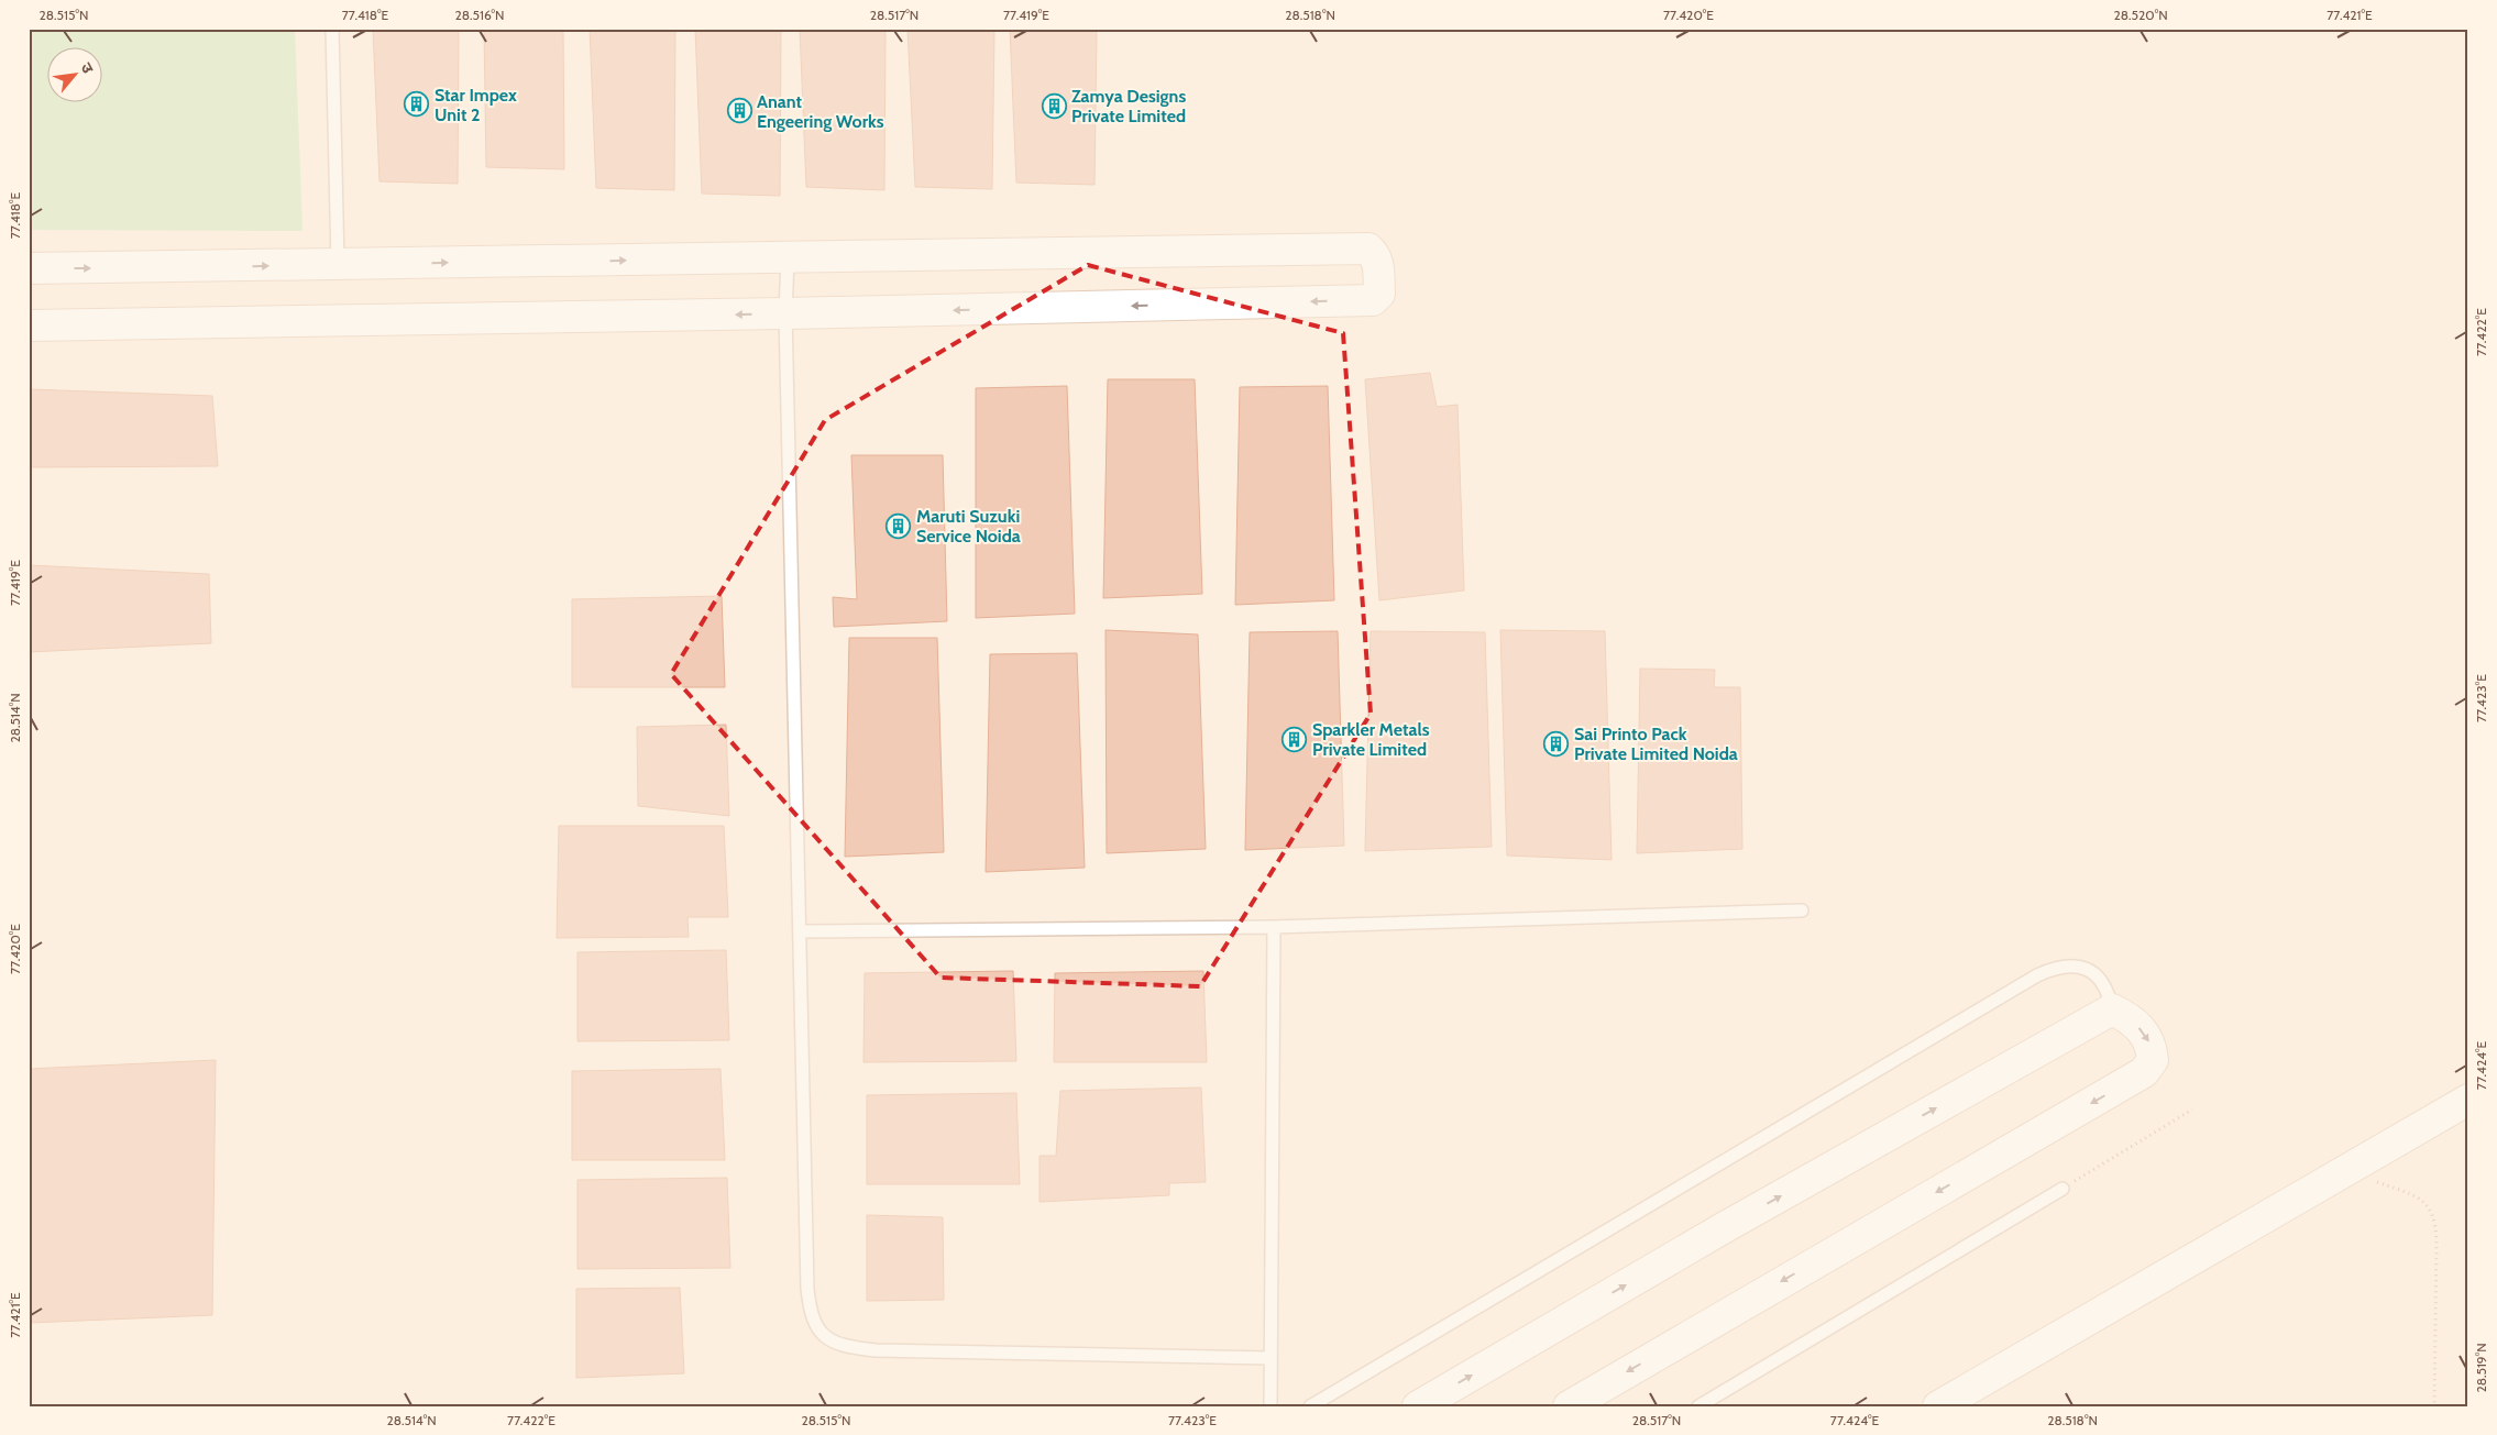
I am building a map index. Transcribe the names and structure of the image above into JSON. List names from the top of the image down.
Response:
{
  "places": {
    "building": [
      "Star Impex Unit 2",
      "Zamya Designs Private Limited",
      "Anant Engeering Works",
      "Maruti Suzuki Service Noida",
      "Sparkler Metals Private Limited",
      "Sai Printo Pack Private Limited Noida"
    ]
  },
  "north": "top right",
  "coordinates": [
    "28.515°N",
    "77.418°E",
    "28.516°N",
    "28.517°N",
    "77.419°E",
    "28.518°N",
    "77.420°E",
    "28.520°N",
    "77.421°E",
    "77.422°E",
    "77.423°E",
    "28.514°N",
    "77.424°E",
    "28.519°N"
  ]
}
